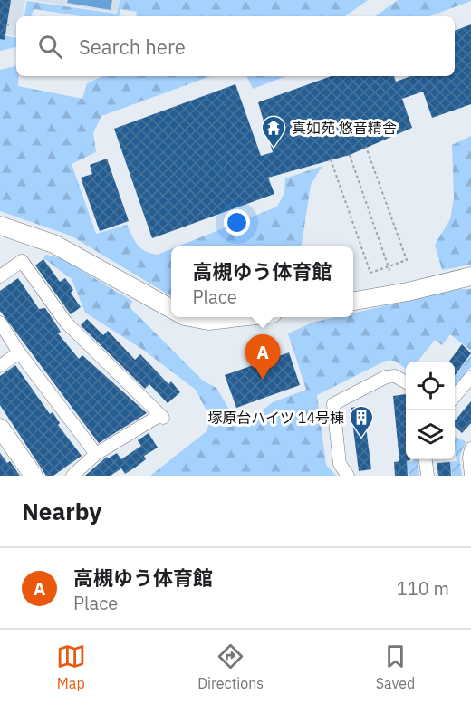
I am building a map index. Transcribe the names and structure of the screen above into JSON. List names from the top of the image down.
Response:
{
  "places": {
    "temple": ["真如苑 悠音精舎"],
    "building": ["塚原台ハイツ 14号棟"]
  },
  "page": {
    "search": "Search here",
    "popup": ["高槻ゆう体育館", "Place"],
    "pins": "A",
    "heading": "Nearby",
    "list": [
      {
        "mark": "A",
        "name": "高槻ゆう体育館",
        "note": "Place",
        "value": "110 m"
      }
    ],
    "nav": ["Map", "Directions", "Saved"]
  }
}
